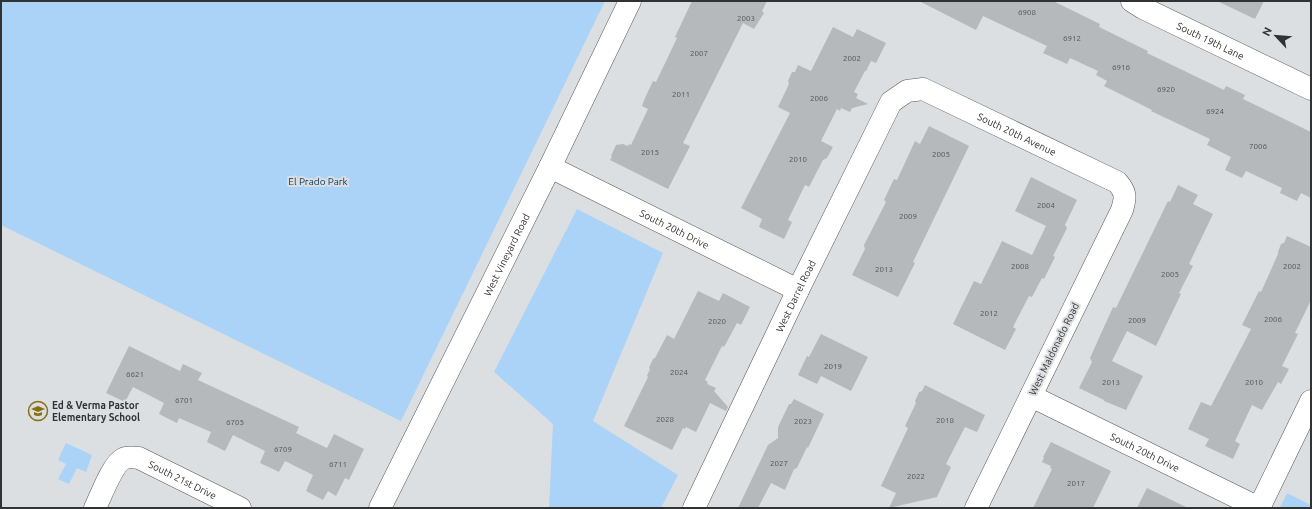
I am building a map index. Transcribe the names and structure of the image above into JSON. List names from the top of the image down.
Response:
{
  "streets": {
    "street": [
      "South 19th Lane",
      "South 20th Avenue",
      "South 20th Drive",
      "West Vineyard Road",
      "West Darrel Road",
      "West Maldonado Road",
      "South 21st Drive"
    ]
  },
  "crossings": [
    ["South 20th Avenue", "West Darrel Road"],
    ["South 20th Avenue", "West Maldonado Road"],
    ["South 20th Drive", "West Vineyard Road"],
    ["South 20th Drive", "West Darrel Road"],
    ["South 20th Drive", "West Maldonado Road"]
  ],
  "parks": ["El Prado Park"],
  "places": {
    "school or university": ["Ed & Verma Pastor Elementary School"]
  },
  "house_numbers": [
    "6908",
    "2003",
    "6912",
    "2007",
    "2002",
    "6916",
    "6920",
    "2011",
    "2006",
    "6924",
    "7006",
    "2015",
    "2005",
    "2010",
    "2004",
    "2009",
    "2008",
    "2002",
    "2013",
    "2005",
    "2012",
    "2006",
    "2009",
    "2020",
    "2019",
    "2024",
    "6621",
    "2013",
    "2010",
    "6701",
    "2028",
    "2018",
    "2023",
    "6705",
    "6709",
    "2027",
    "6711",
    "2022",
    "2017"
  ],
  "north": "top left"
}
